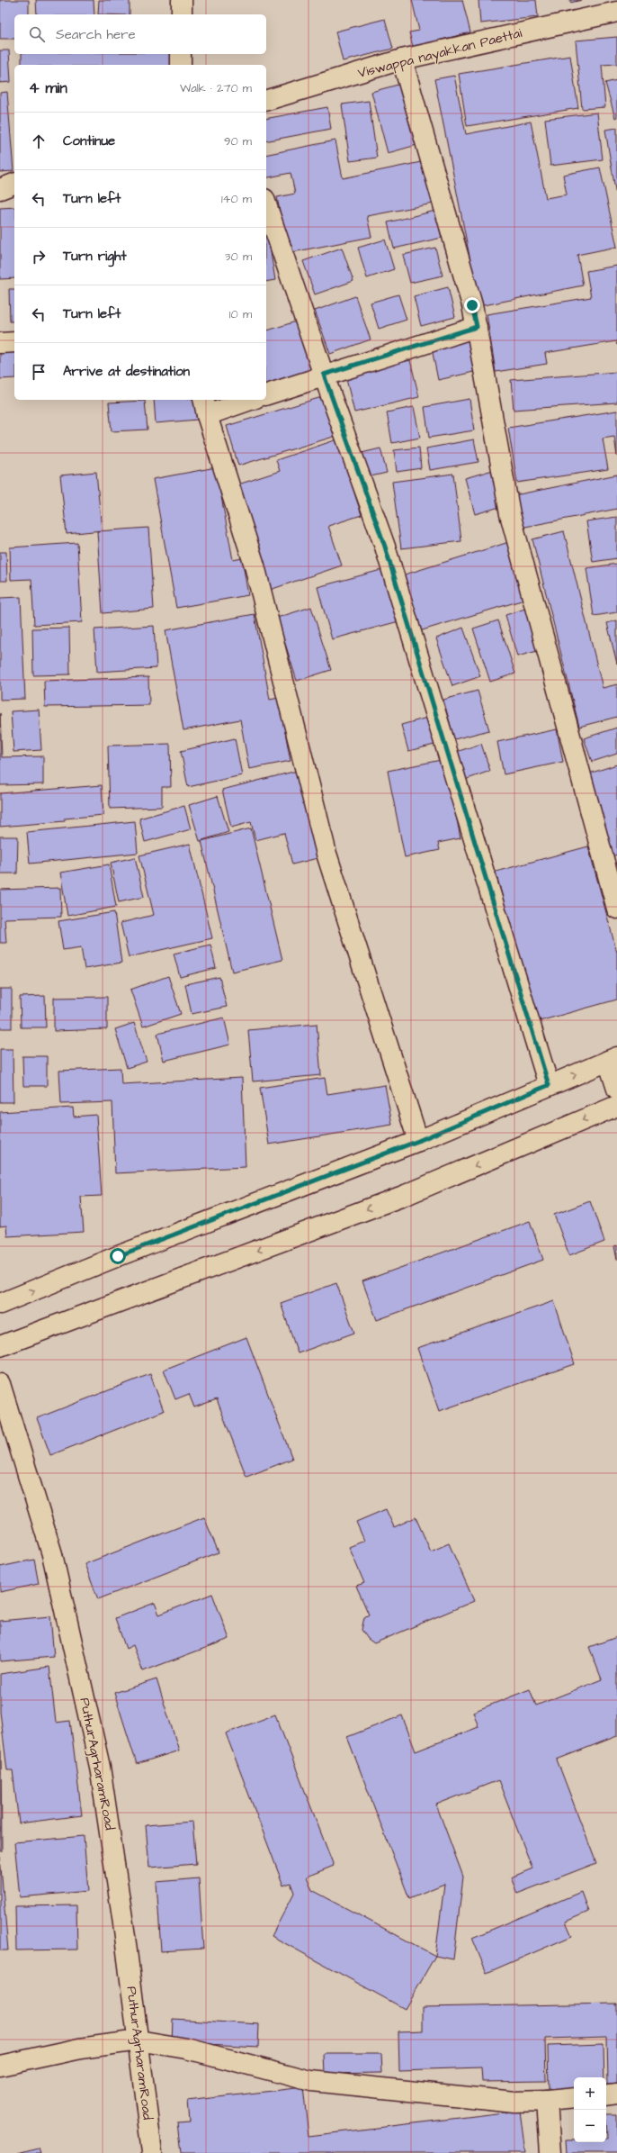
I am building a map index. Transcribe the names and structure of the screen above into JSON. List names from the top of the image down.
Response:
{
  "streets": {
    "street": ["Viswappa nayakkan Paettai", "PuthurAgrharamRoad"]
  },
  "page": {
    "search": "Search here",
    "heading": ["4 min", "Walk · 270 m"],
    "list": [
      ["Continue", "90 m"],
      ["Turn left", "140 m"],
      ["Turn right", "30 m"],
      ["Turn left", "10 m"],
      "Arrive at destination"
    ],
    "map_buttons": ["+", "−"]
  }
}
